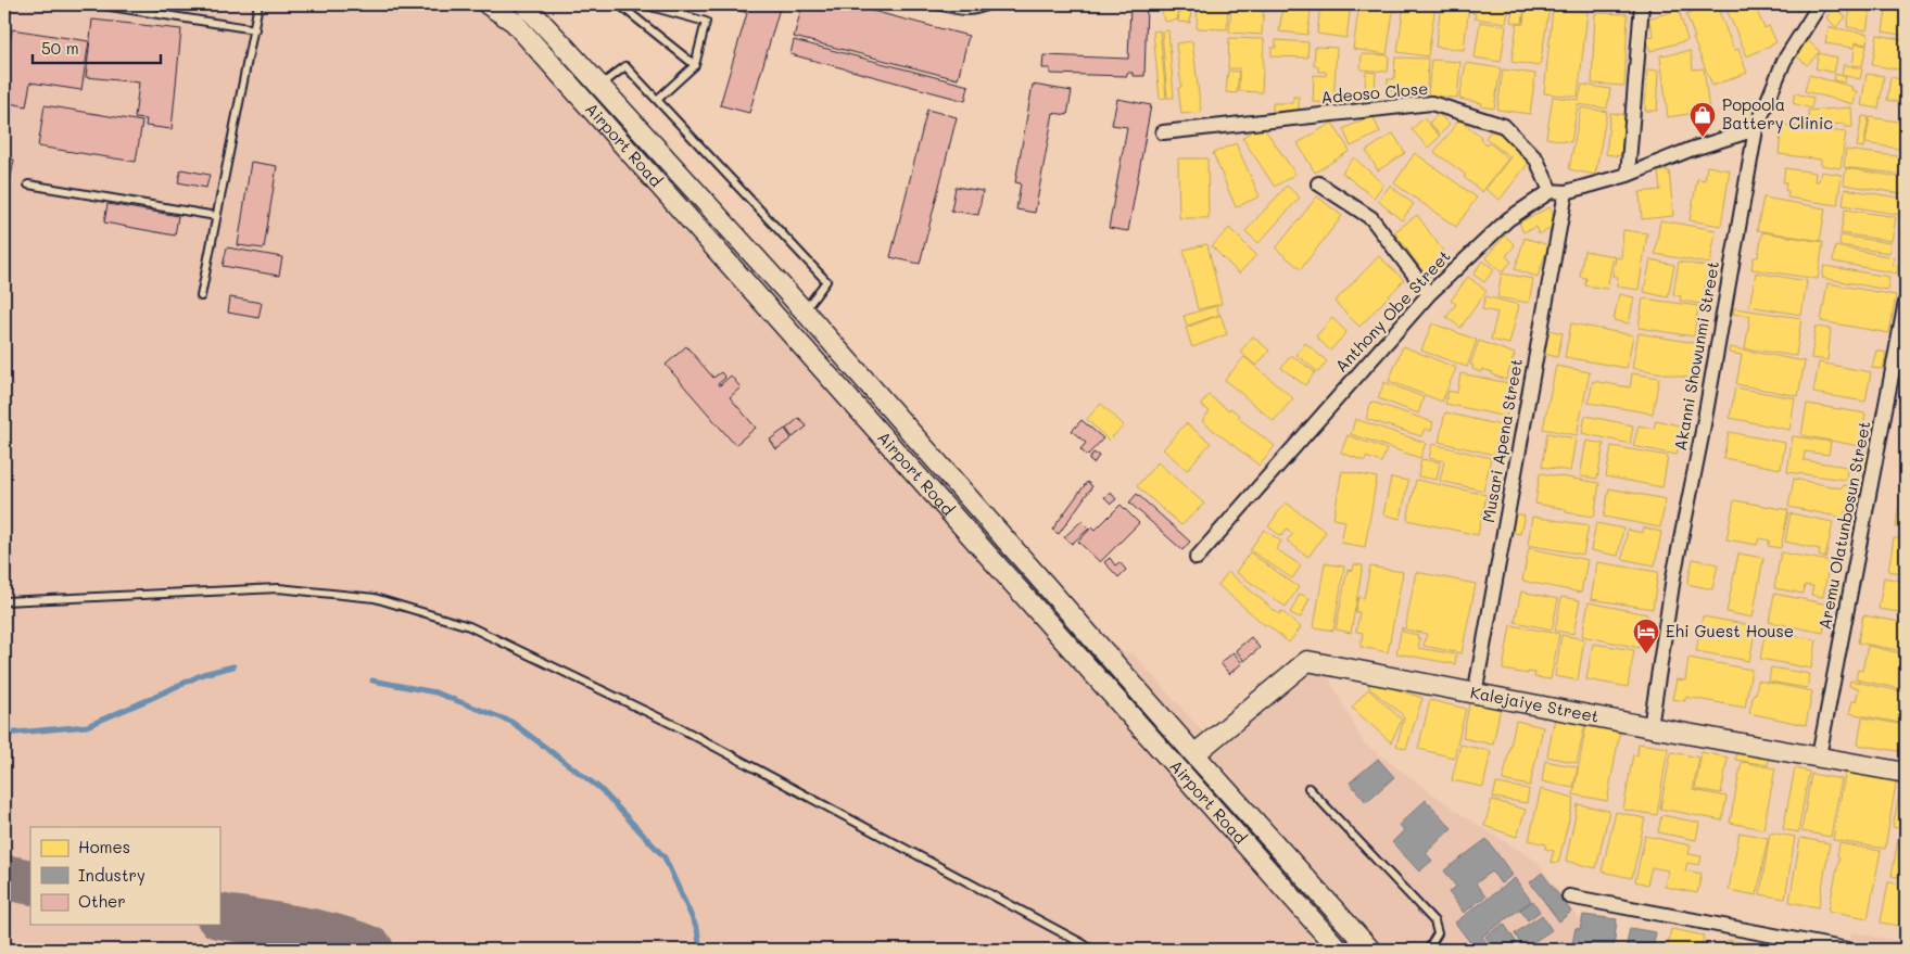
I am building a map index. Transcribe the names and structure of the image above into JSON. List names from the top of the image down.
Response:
{
  "streets": {
    "main road": ["Airport Road", "Kalejaiye Street"],
    "street": [
      "Adeoso Close",
      "Anthony Obe Street",
      "Akanni Showunmi Street",
      "Musari Apena Street",
      "Aremu Olatunbosun Street"
    ]
  },
  "crossings": [
    ["Adeoso Close", "Anthony Obe Street"],
    ["Airport Road", "Kalejaiye Street"],
    ["Akanni Showunmi Street", "Kalejaiye Street"],
    ["Musari Apena Street", "Kalejaiye Street"],
    ["Aremu Olatunbosun Street", "Kalejaiye Street"]
  ],
  "places": {
    "shop": ["Popoola Battery Clinic"],
    "hotel": ["Ehi Guest House"]
  },
  "legend": ["Homes", "Industry", "Other"],
  "scale_bar": "50 m"
}
